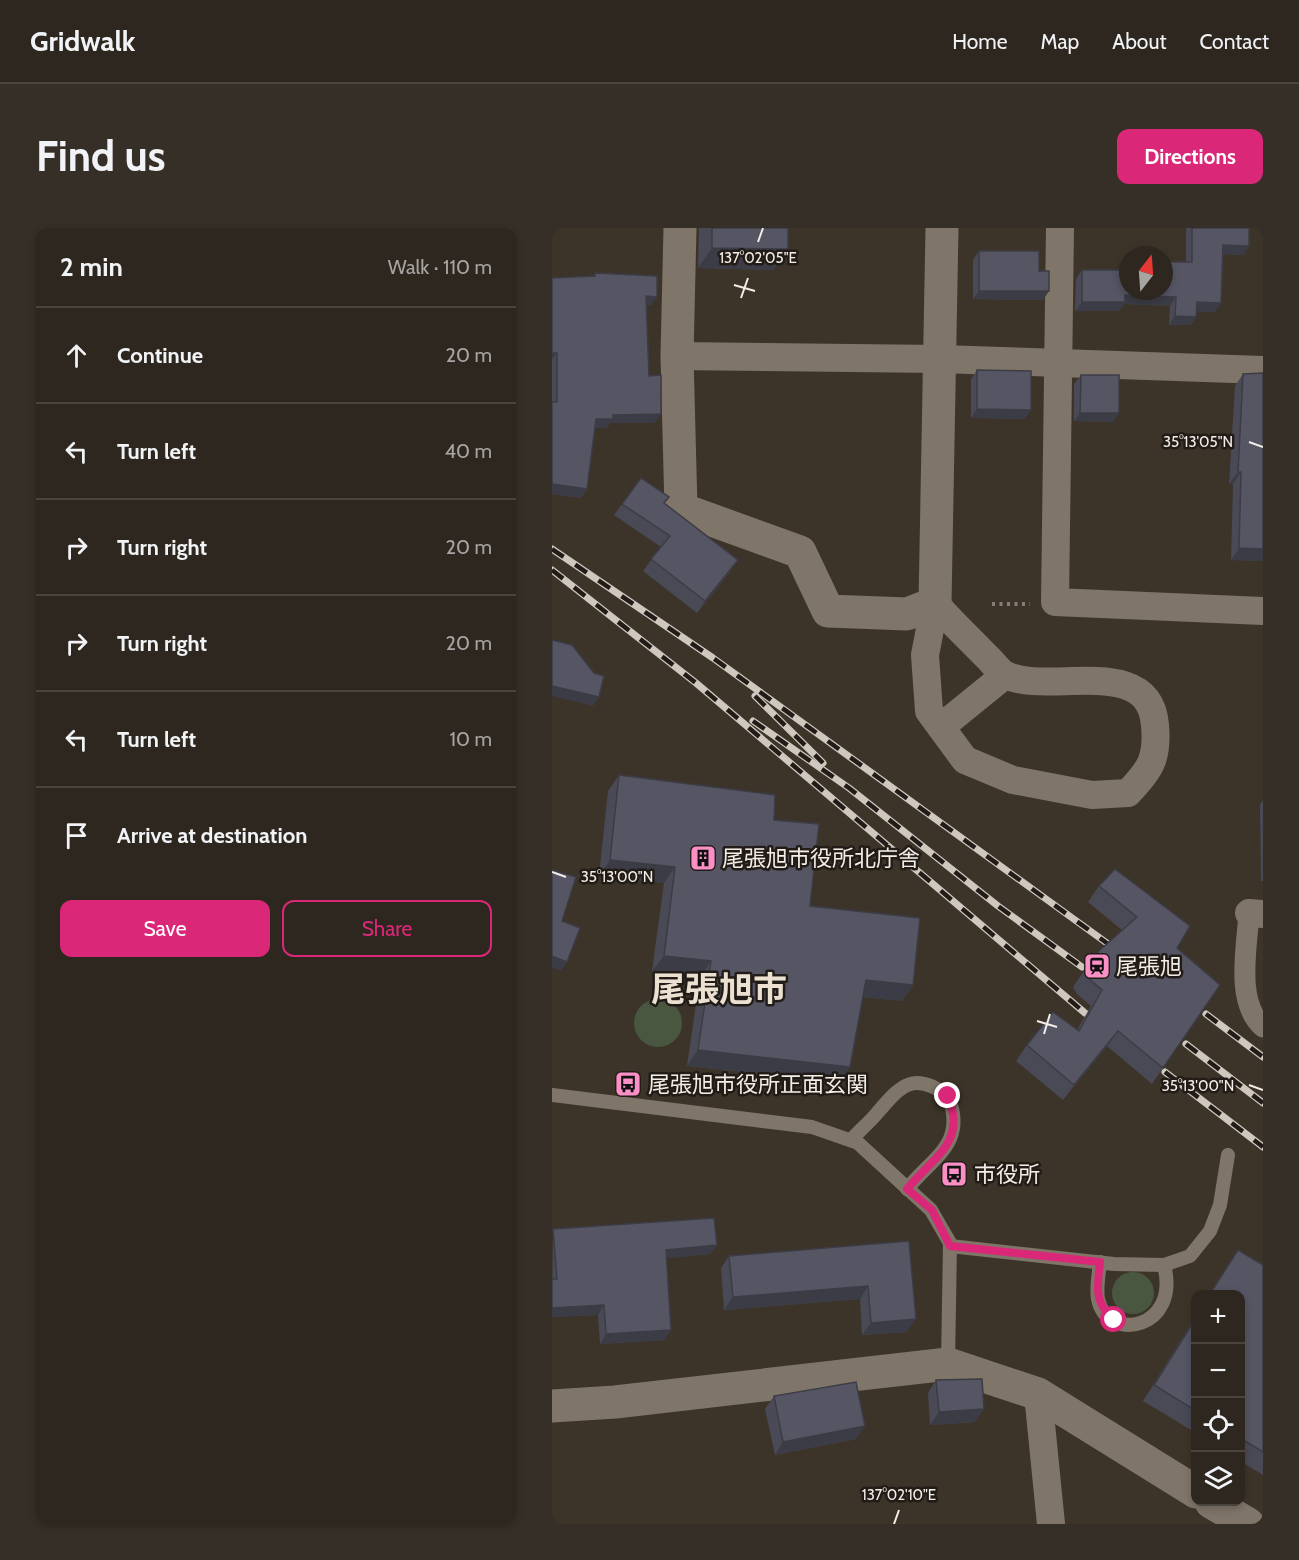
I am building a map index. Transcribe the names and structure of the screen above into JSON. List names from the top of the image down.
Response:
{
  "districts": ["尾張旭市"],
  "places": {
    "building": ["尾張旭市役所北庁舎"],
    "station": ["尾張旭"],
    "bus stop": ["尾張旭市役所正面玄関", "市役所"]
  },
  "north": "top",
  "page": {
    "header": "Gridwalk",
    "nav": [
      "Home",
      "Map",
      "About",
      "Contact"
    ],
    "buttons": [
      "Directions",
      ["Save", "Share"]
    ],
    "title": "Find us",
    "heading": ["2 min", "Walk · 110 m"],
    "list": [
      ["Continue", "20 m"],
      ["Turn left", "40 m"],
      ["Turn right", "20 m"],
      ["Turn right", "20 m"],
      ["Turn left", "10 m"],
      "Arrive at destination"
    ],
    "map_buttons": ["+", "−"]
  },
  "coordinates": [
    "137°02'05\"E",
    "35°13'05\"N",
    "35°13'00\"N",
    "137°02'10\"E"
  ]
}
